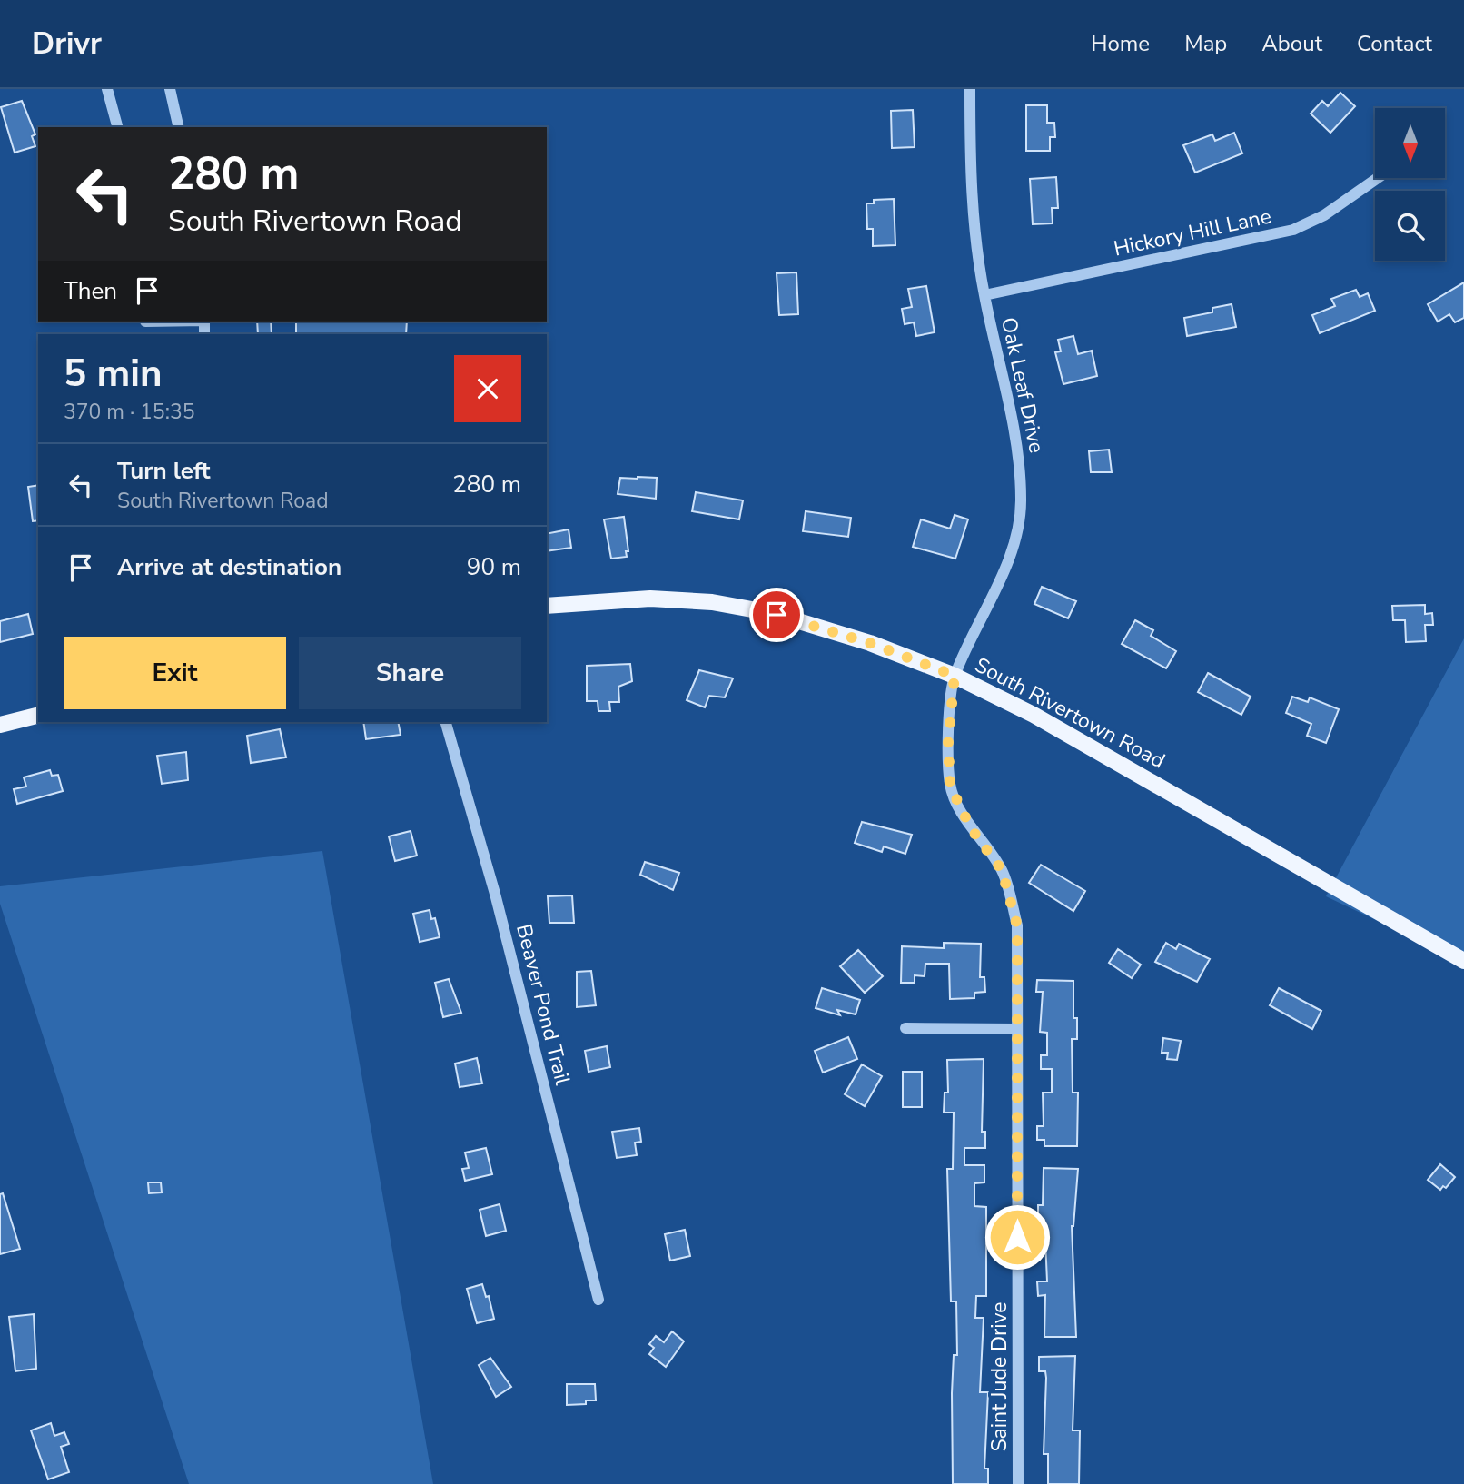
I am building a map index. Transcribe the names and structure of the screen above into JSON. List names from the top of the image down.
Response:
{
  "streets": {
    "main road": ["South Rivertown Road"],
    "street": [
      "Hickory Hill Lane",
      "Oak Leaf Drive",
      "Beaver Pond Trail",
      "Saint Jude Drive"
    ]
  },
  "crossings": [
    ["Hickory Hill Lane", "Oak Leaf Drive"],
    ["Oak Leaf Drive", "South Rivertown Road"],
    ["Oak Leaf Drive", "Saint Jude Drive"],
    ["South Rivertown Road", "Saint Jude Drive"]
  ],
  "north": "bottom",
  "page": {
    "header": "Drivr",
    "nav": [
      "Home",
      "Map",
      "About",
      "Contact"
    ],
    "turn": ["280 m", "South Rivertown Road"],
    "then": "Then",
    "heading": ["5 min", "370 m · 15:35"],
    "list": [
      {
        "name": "Turn left",
        "note": "South Rivertown Road",
        "value": "280 m"
      },
      {
        "name": "Arrive at destination",
        "value": "90 m"
      }
    ],
    "buttons": ["Exit", "Share"]
  }
}
